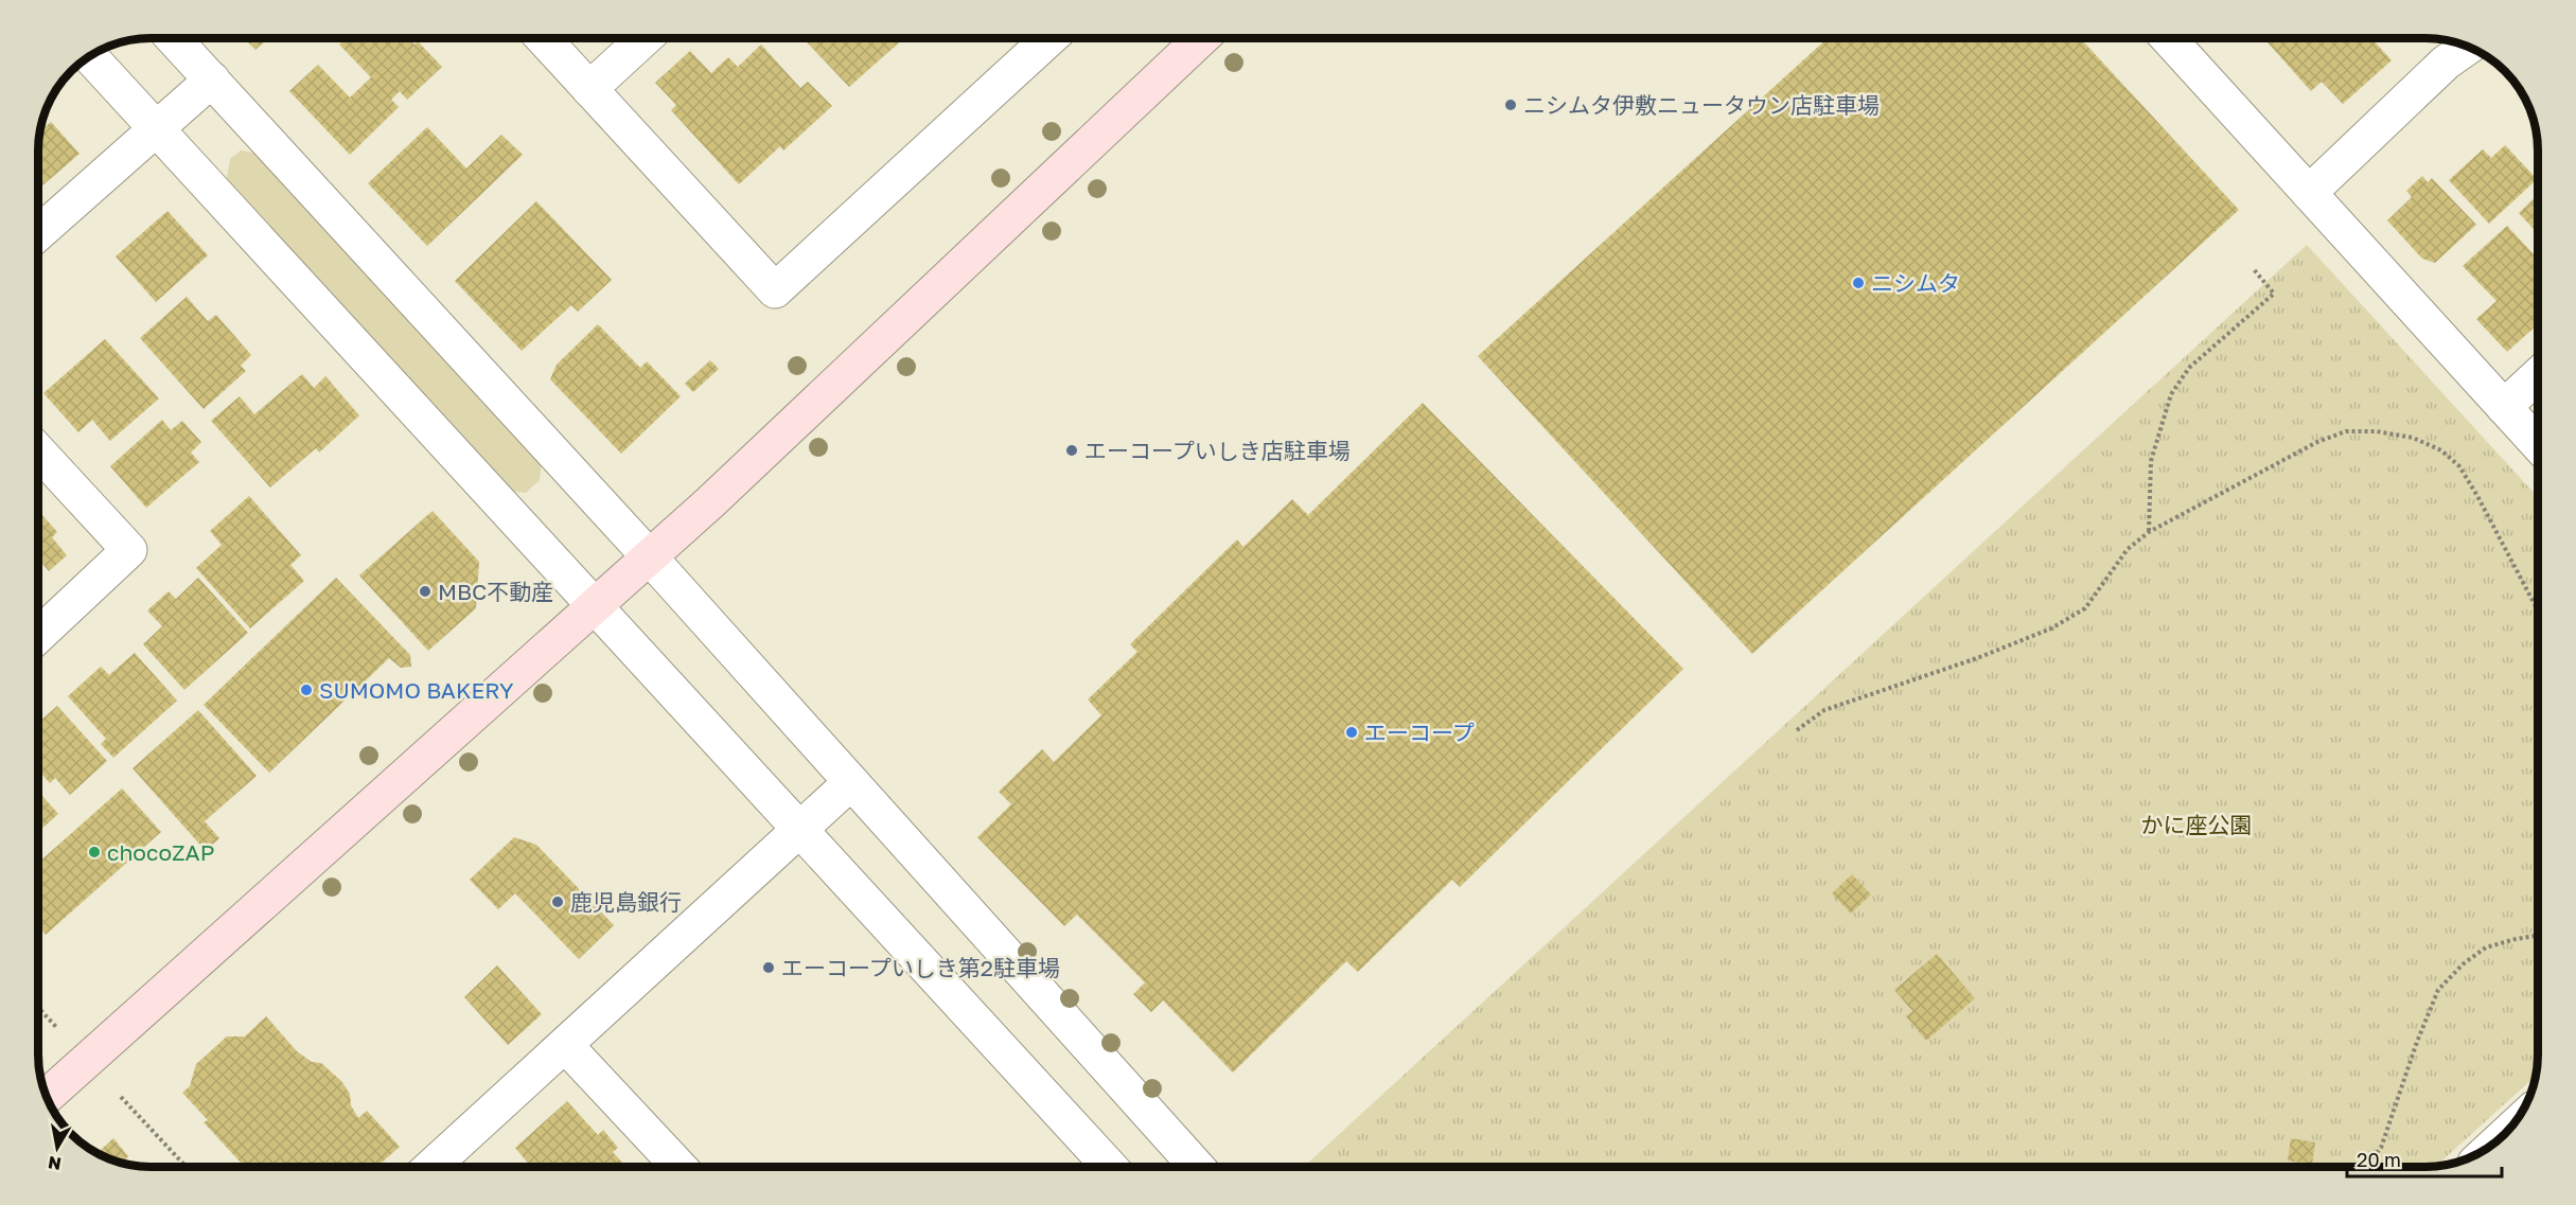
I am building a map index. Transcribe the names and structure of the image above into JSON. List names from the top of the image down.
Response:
{
  "parks": ["かに座公園"],
  "places": [
    "ニシムタ伊敷ニュータウン店駐車場",
    "ニシムタ",
    "エーコープいしき店駐車場",
    "MBC不動産",
    "SUMOMO BAKERY",
    "エーコープ",
    "chocoZAP",
    "鹿児島銀行",
    "エーコープいしき第2駐車場"
  ],
  "scale_bar": "20 m",
  "north": "bottom"
}
